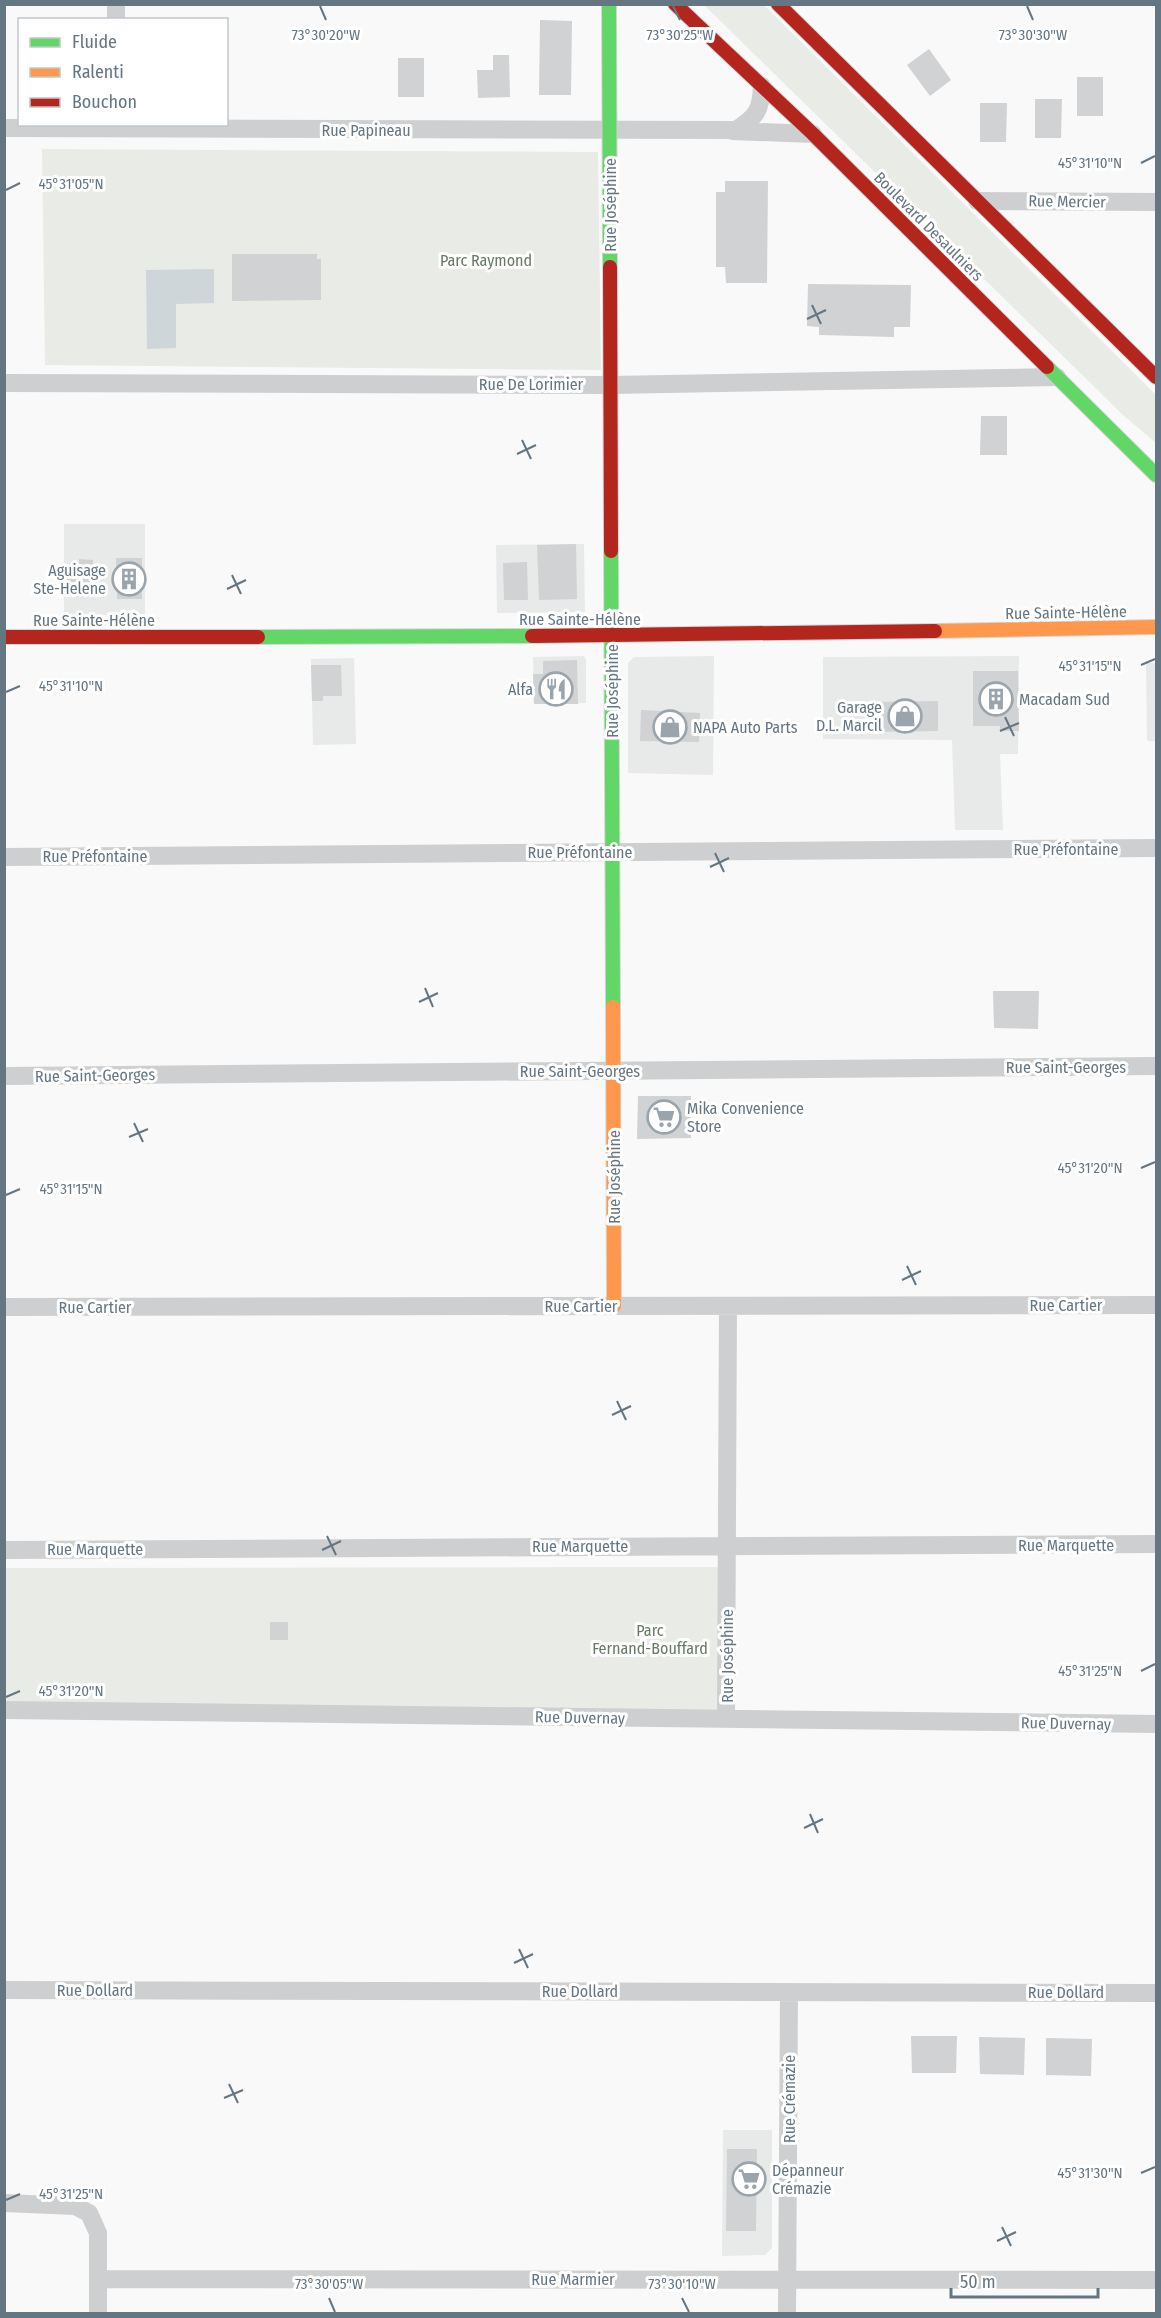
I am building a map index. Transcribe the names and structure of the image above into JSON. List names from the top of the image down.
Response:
{
  "streets": {
    "street": [
      "Rue Papineau",
      "Rue Mercier",
      "Rue Joséphine",
      "Boulevard Desaulniers",
      "Rue De Lorimier",
      "Rue Sainte-Hélène",
      "Rue Préfontaine",
      "Rue Saint-Georges",
      "Rue Cartier",
      "Rue Marquette",
      "Rue Duvernay",
      "Rue Dollard",
      "Rue Crémazie",
      "Rue Marmier"
    ]
  },
  "crossings": [
    ["Rue Papineau", "Rue Joséphine"],
    ["Rue Papineau", "Boulevard Desaulniers"],
    ["Rue Joséphine", "Rue De Lorimier"],
    ["Rue Joséphine", "Rue Sainte-Hélène"],
    ["Rue Joséphine", "Rue Préfontaine"],
    ["Rue Joséphine", "Rue Saint-Georges"],
    ["Rue Joséphine", "Rue Cartier"],
    ["Rue Joséphine", "Rue Marquette"],
    ["Rue Joséphine", "Rue Duvernay"],
    ["Boulevard Desaulniers", "Rue De Lorimier"],
    ["Rue Dollard", "Rue Crémazie"],
    ["Rue Crémazie", "Rue Marmier"]
  ],
  "parks": ["Parc Raymond", "Parc Fernand-Bouffard"],
  "places": {
    "building": ["Aguisage Ste-Helene", "Macadam Sud"],
    "restaurant": ["Alfa"],
    "shop": ["Garage D.L. Marcil", "NAPA Auto Parts"],
    "supermarket": ["Mika Convenience Store", "Dépanneur Crémazie"]
  },
  "legend": ["Fluide", "Ralenti", "Bouchon"],
  "scale_bar": "50 m",
  "coordinates": [
    "73°30'20\"W",
    "73°30'25\"W",
    "73°30'30\"W",
    "45°31'10\"N",
    "45°31'05\"N",
    "45°31'15\"N",
    "45°31'20\"N",
    "45°31'25\"N",
    "45°31'30\"N",
    "73°30'05\"W",
    "73°30'10\"W"
  ]
}
